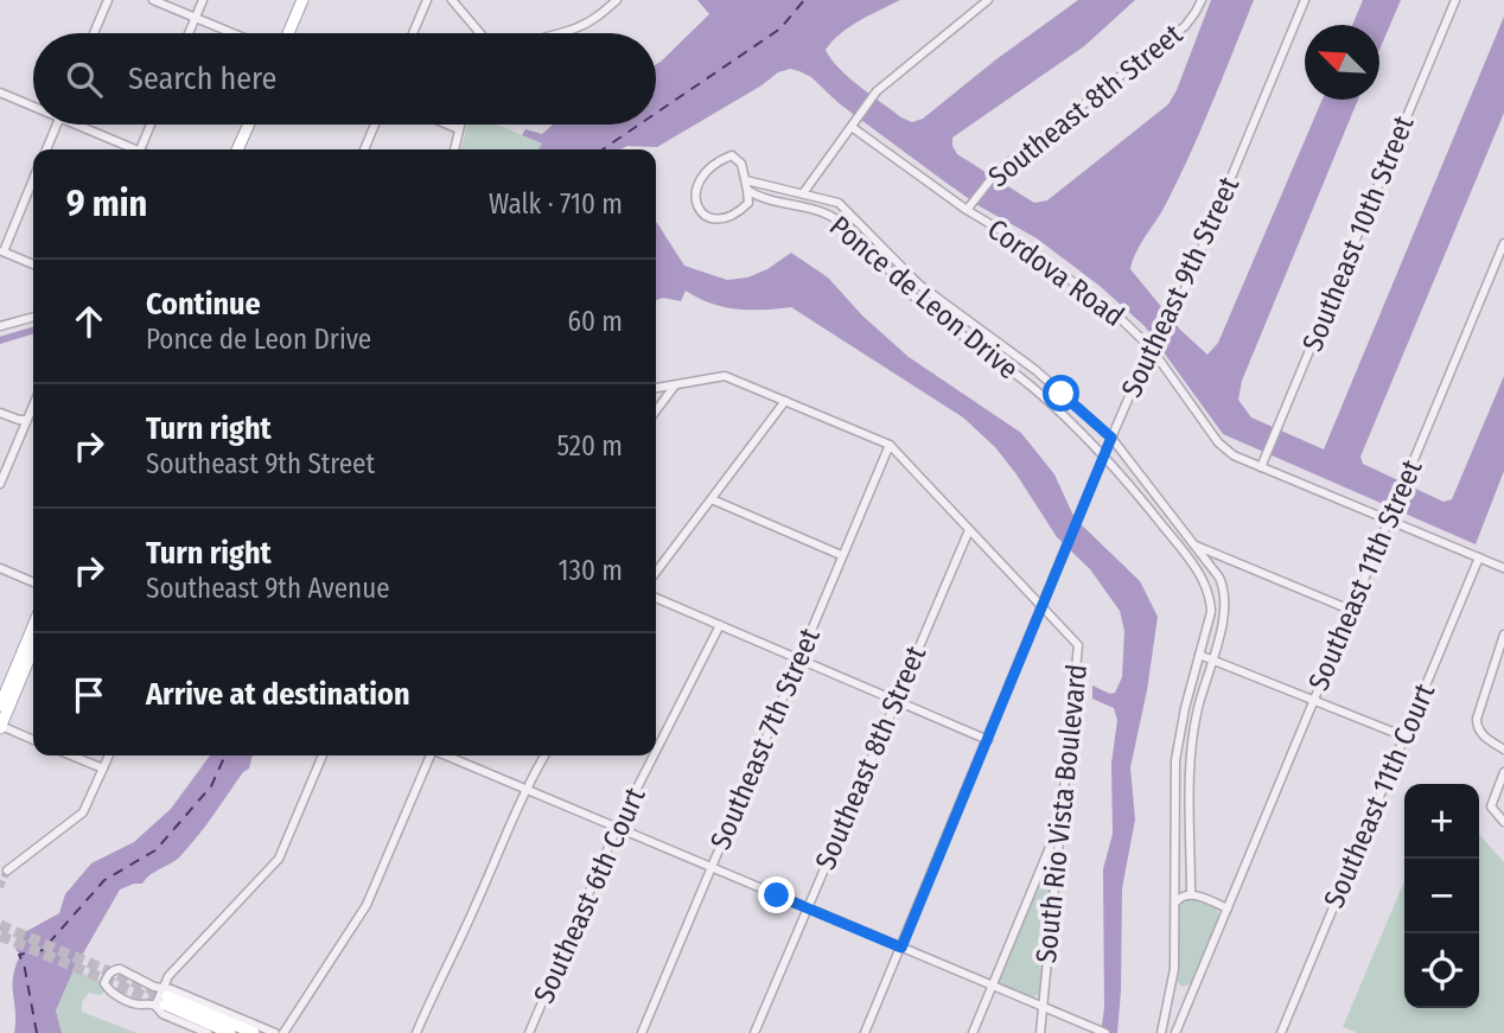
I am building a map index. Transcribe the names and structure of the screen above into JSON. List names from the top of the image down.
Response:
{
  "streets": {
    "street": [
      "Southeast 8th Street",
      "Southeast 10th Street",
      "Cordova Road",
      "Southeast 9th Street",
      "Ponce de Leon Drive",
      "Southeast 11th Street",
      "Southeast 7th Street",
      "Southeast 11th Court",
      "South Rio Vista Boulevard",
      "Southeast 6th Court"
    ]
  },
  "crossings": [
    ["Southeast 8th Street", "Cordova Road"],
    ["Southeast 8th Street", "South Rio Vista Boulevard"],
    ["Southeast 10th Street", "Cordova Road"],
    ["Cordova Road", "Southeast 9th Street"],
    ["Cordova Road", "Southeast 11th Street"],
    ["Cordova Road", "Southeast 11th Court"],
    ["Southeast 9th Street", "Ponce de Leon Drive"],
    ["Southeast 9th Street", "South Rio Vista Boulevard"],
    ["Southeast 7th Street", "South Rio Vista Boulevard"]
  ],
  "north": "top left",
  "page": {
    "search": "Search here",
    "heading": ["9 min", "Walk · 710 m"],
    "list": [
      ["Continue", "Ponce de Leon Drive", "60 m"],
      ["Turn right", "Southeast 9th Street", "520 m"],
      ["Turn right", "Southeast 9th Avenue", "130 m"],
      "Arrive at destination"
    ],
    "map_buttons": ["+", "−"]
  }
}
